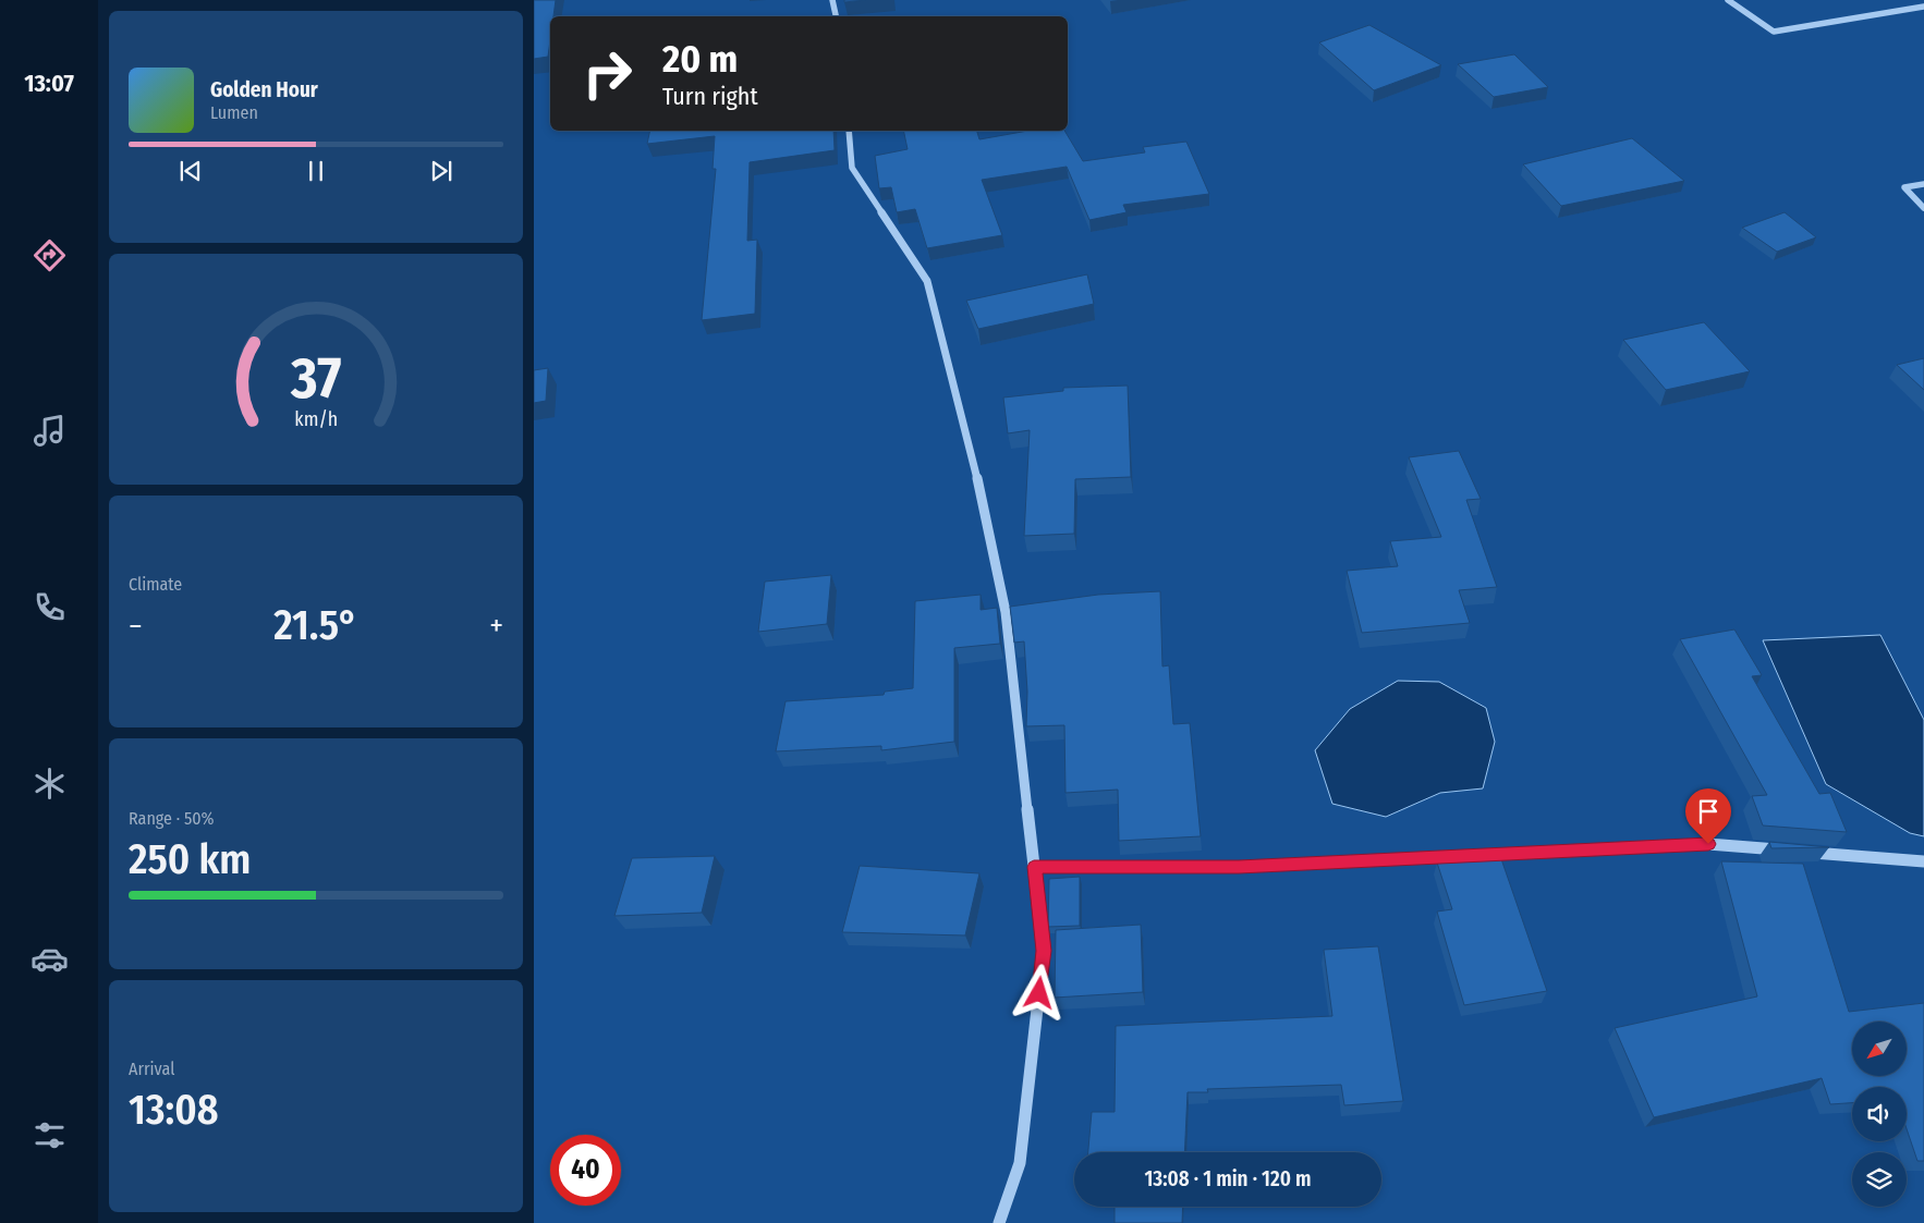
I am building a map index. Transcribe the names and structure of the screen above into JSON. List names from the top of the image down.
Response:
{
  "north": "bottom left",
  "page": {
    "tabs": "13:07",
    "turn": ["20 m", "Turn right"],
    "song": ["Golden Hour", "Lumen"],
    "tile": [
      "Climate",
      ["Range · 50%", "250 km"],
      ["Arrival", "13:08"]
    ],
    "heat": ["−", "21.5°", "+"],
    "limit": "40",
    "trip": "13:08 · 1 min · 120 m",
    "gauge": ["37", "km/h"]
  }
}
